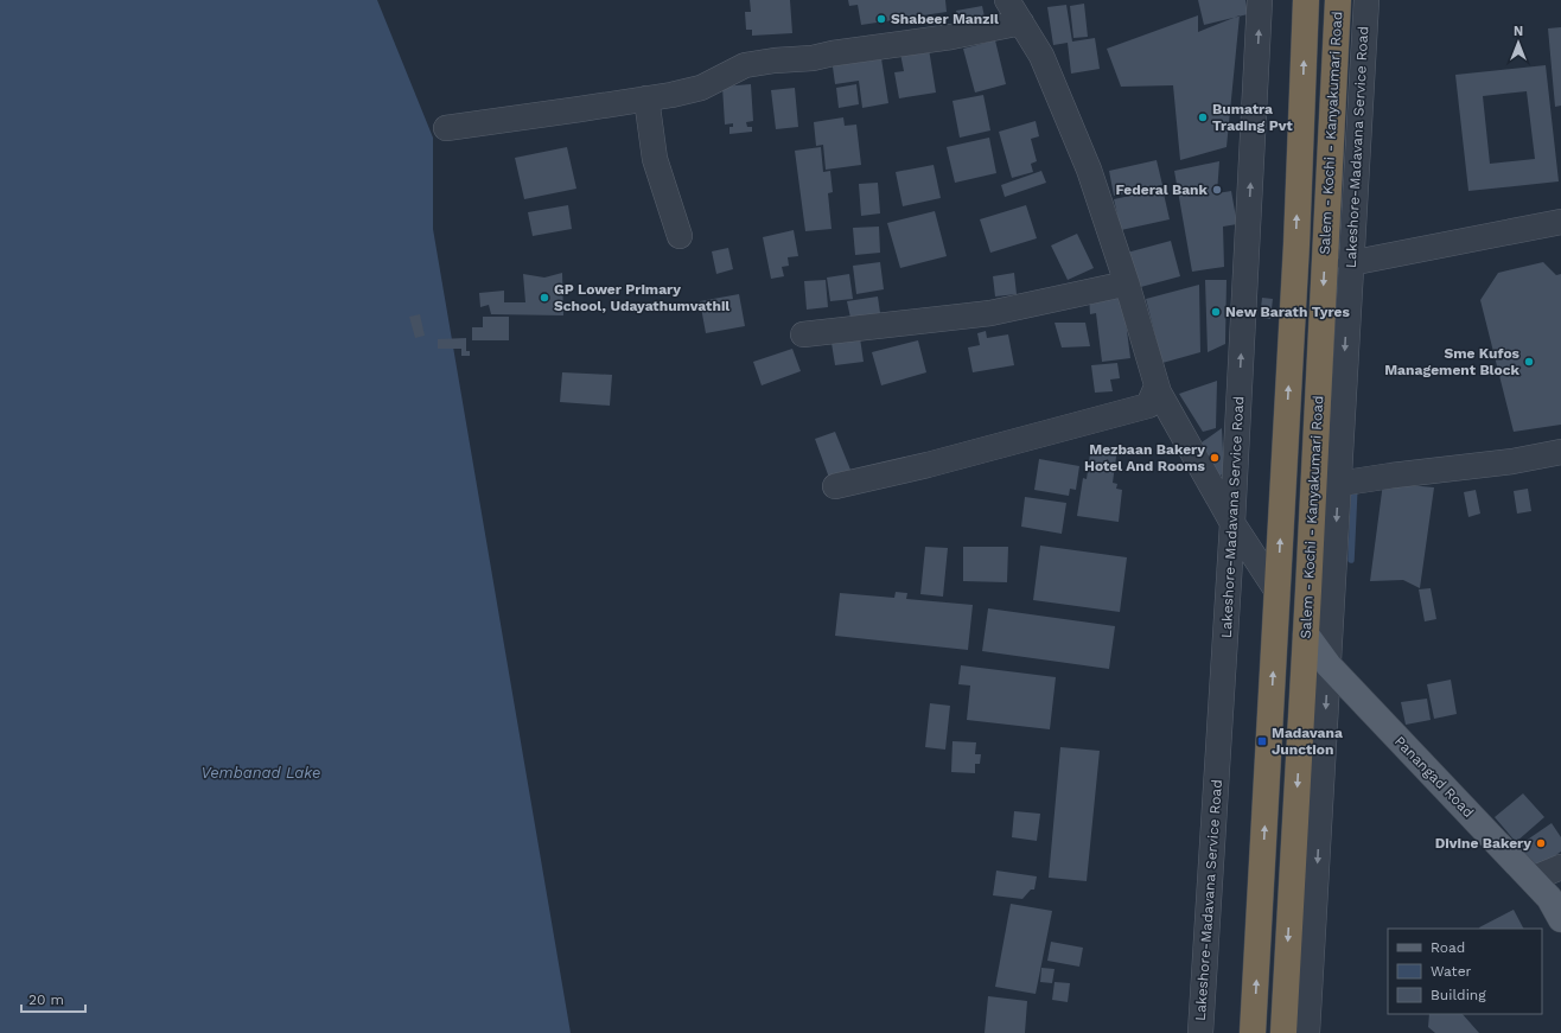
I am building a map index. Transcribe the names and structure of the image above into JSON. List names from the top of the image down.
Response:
{
  "streets": {
    "highway": ["Salem - Kochi - Kanyakumari Road"],
    "main road": ["Panangad Road"],
    "street": ["Lakeshore-Madavana Service Road"]
  },
  "crossings": [
    ["Salem - Kochi - Kanyakumari Road", "Panangad Road"],
    ["Lakeshore-Madavana Service Road", "Panangad Road"]
  ],
  "water": ["Vembanad Lake"],
  "places": {
    "other": [
      "Shabeer Manzil",
      "Bumatra Trading Pvt",
      "Federal Bank",
      "GP Lower Primary School, Udayathumvathil",
      "New Barath Tyres",
      "Sme Kufos Management Block",
      "Mezbaan Bakery Hotel And Rooms",
      "Divine Bakery"
    ],
    "transit": ["Madavana Junction"]
  },
  "legend": ["Road", "Water", "Building"],
  "scale_bar": "20 m",
  "north": "top"
}
